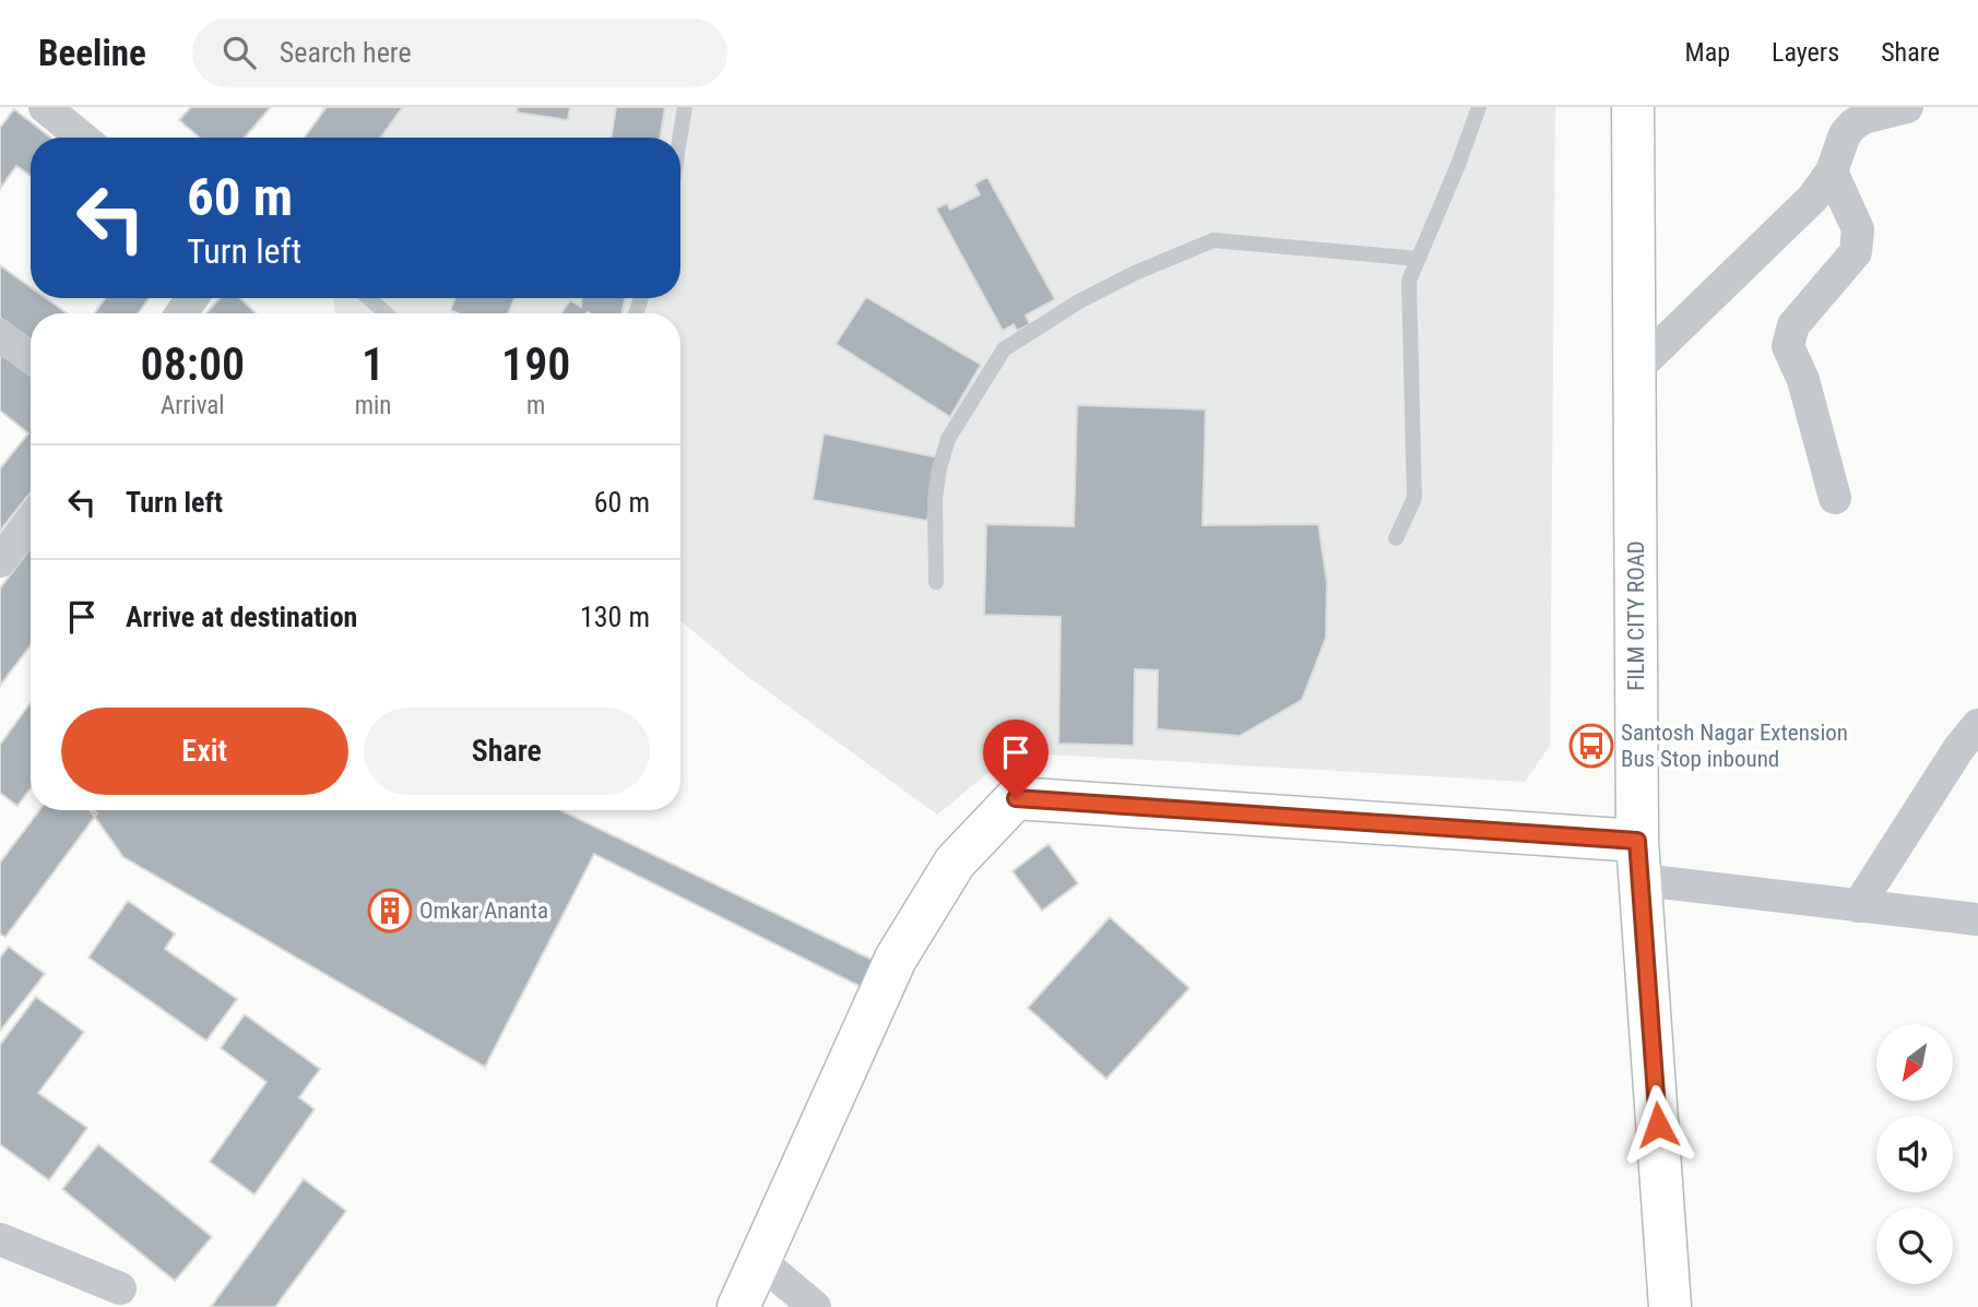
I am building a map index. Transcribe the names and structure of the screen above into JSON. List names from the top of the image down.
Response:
{
  "streets": {
    "street": ["FILM CITY ROAD"]
  },
  "places": {
    "bus stop": ["Santosh Nagar Extension Bus Stop inbound"],
    "building": ["Omkar Ananta"]
  },
  "north": "bottom left",
  "page": {
    "header": "Beeline",
    "search": "Search here",
    "nav": ["Map", "Layers", "Share"],
    "turn": ["60 m", "Turn left"],
    "eta": [
      "08:00",
      "Arrival",
      "1",
      "min",
      "190",
      "m"
    ],
    "list": [
      {
        "name": "Turn left",
        "value": "60 m"
      },
      {
        "name": "Arrive at destination",
        "value": "130 m"
      }
    ],
    "buttons": ["Exit", "Share"]
  }
}
